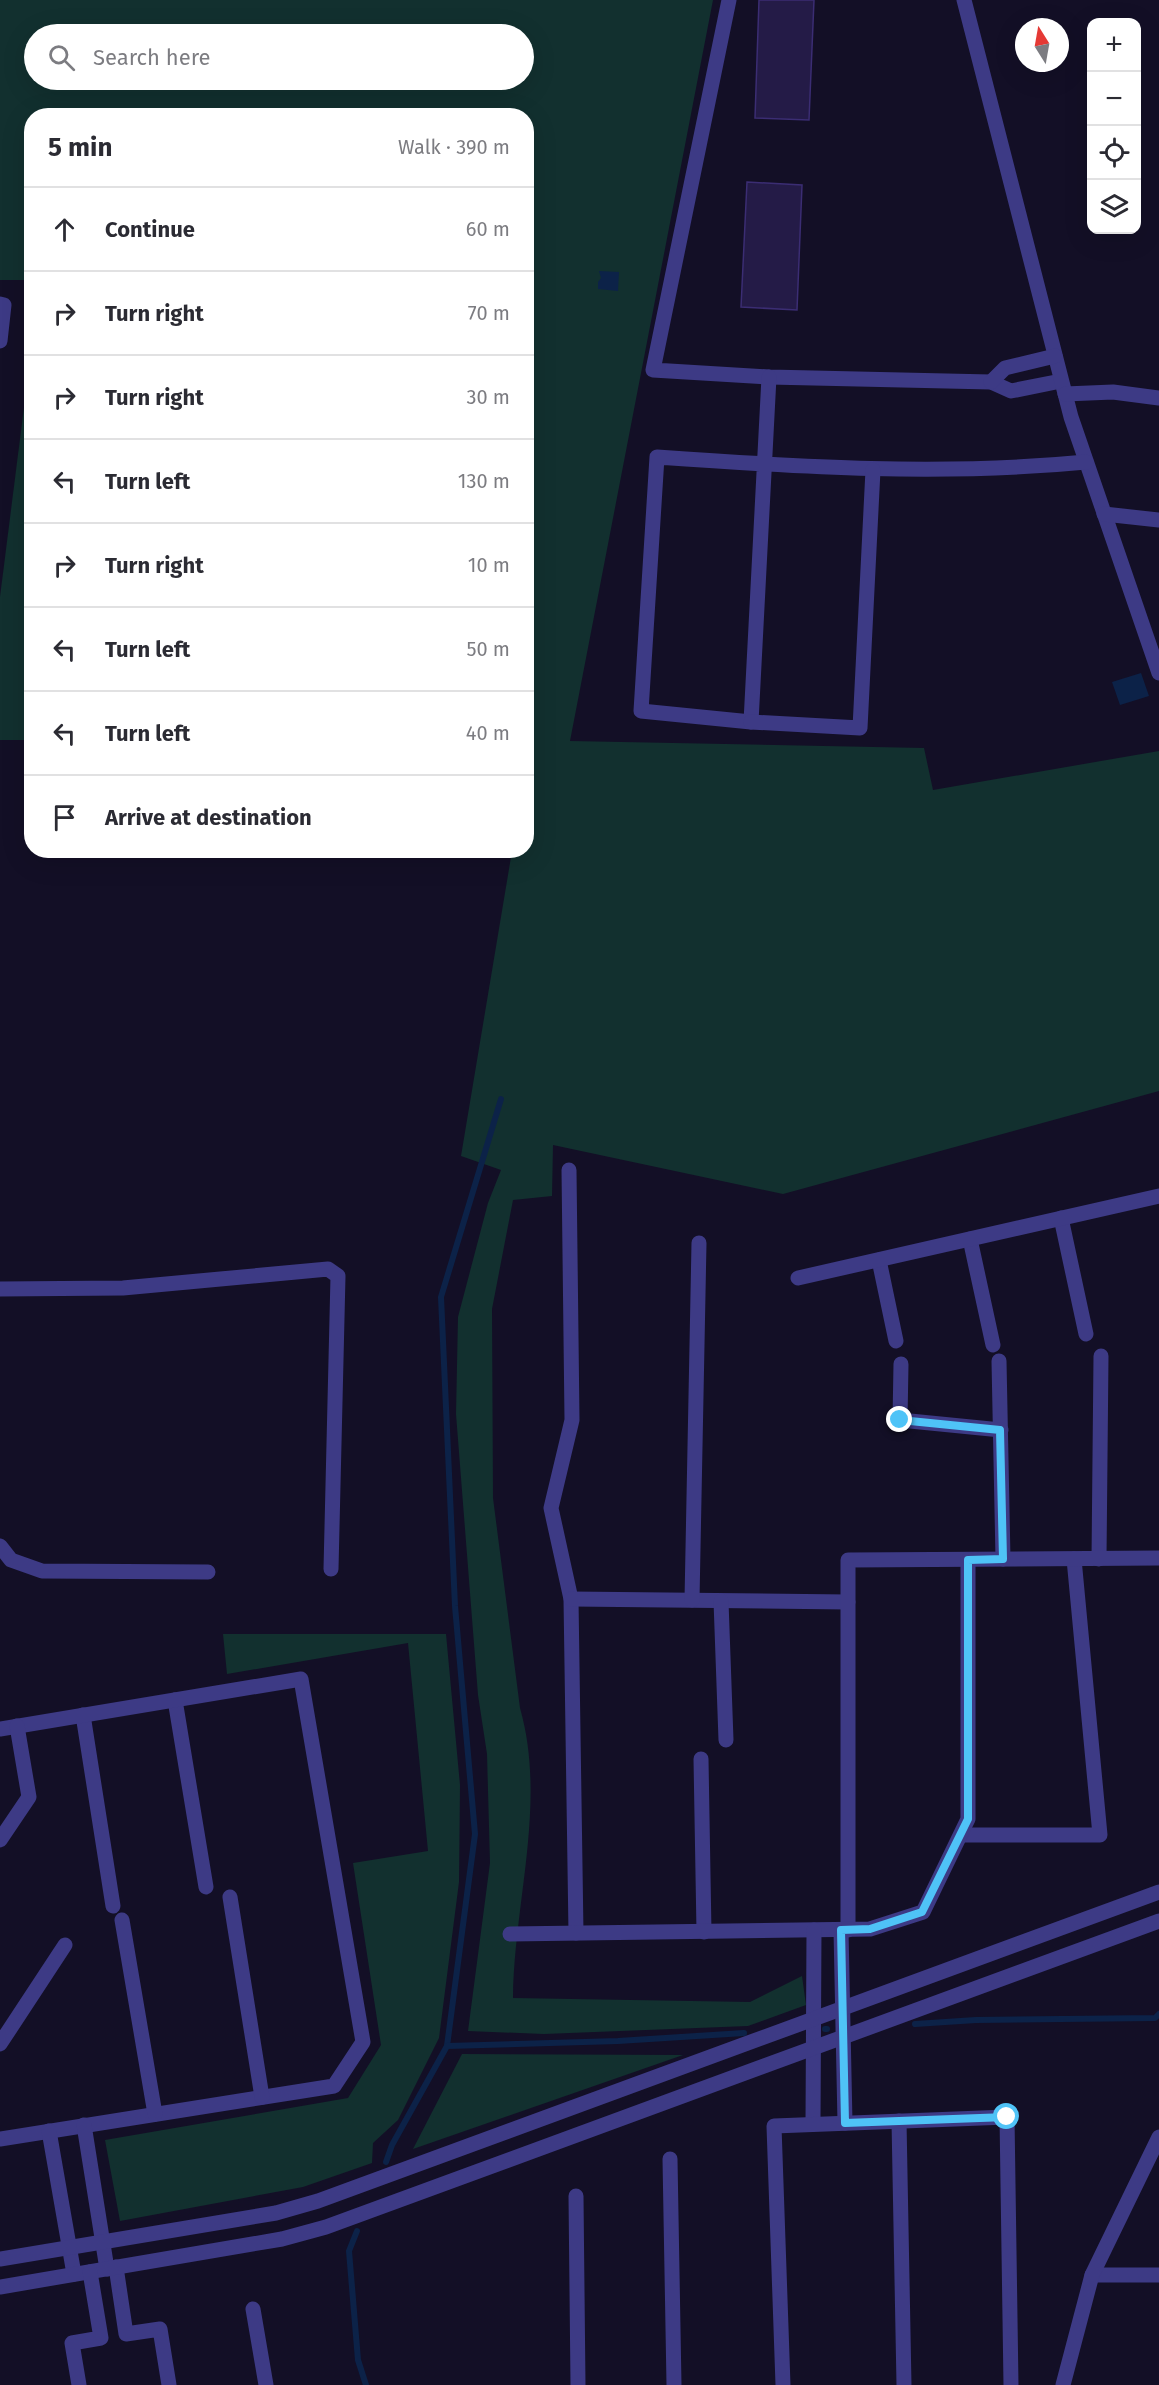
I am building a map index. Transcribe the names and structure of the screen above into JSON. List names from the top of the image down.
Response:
{
  "north": "top",
  "page": {
    "map_buttons": ["+", "−"],
    "search": "Search here",
    "heading": ["5 min", "Walk · 390 m"],
    "list": [
      ["Continue", "60 m"],
      ["Turn right", "70 m"],
      ["Turn right", "30 m"],
      ["Turn left", "130 m"],
      ["Turn right", "10 m"],
      ["Turn left", "50 m"],
      ["Turn left", "40 m"],
      "Arrive at destination"
    ]
  }
}
